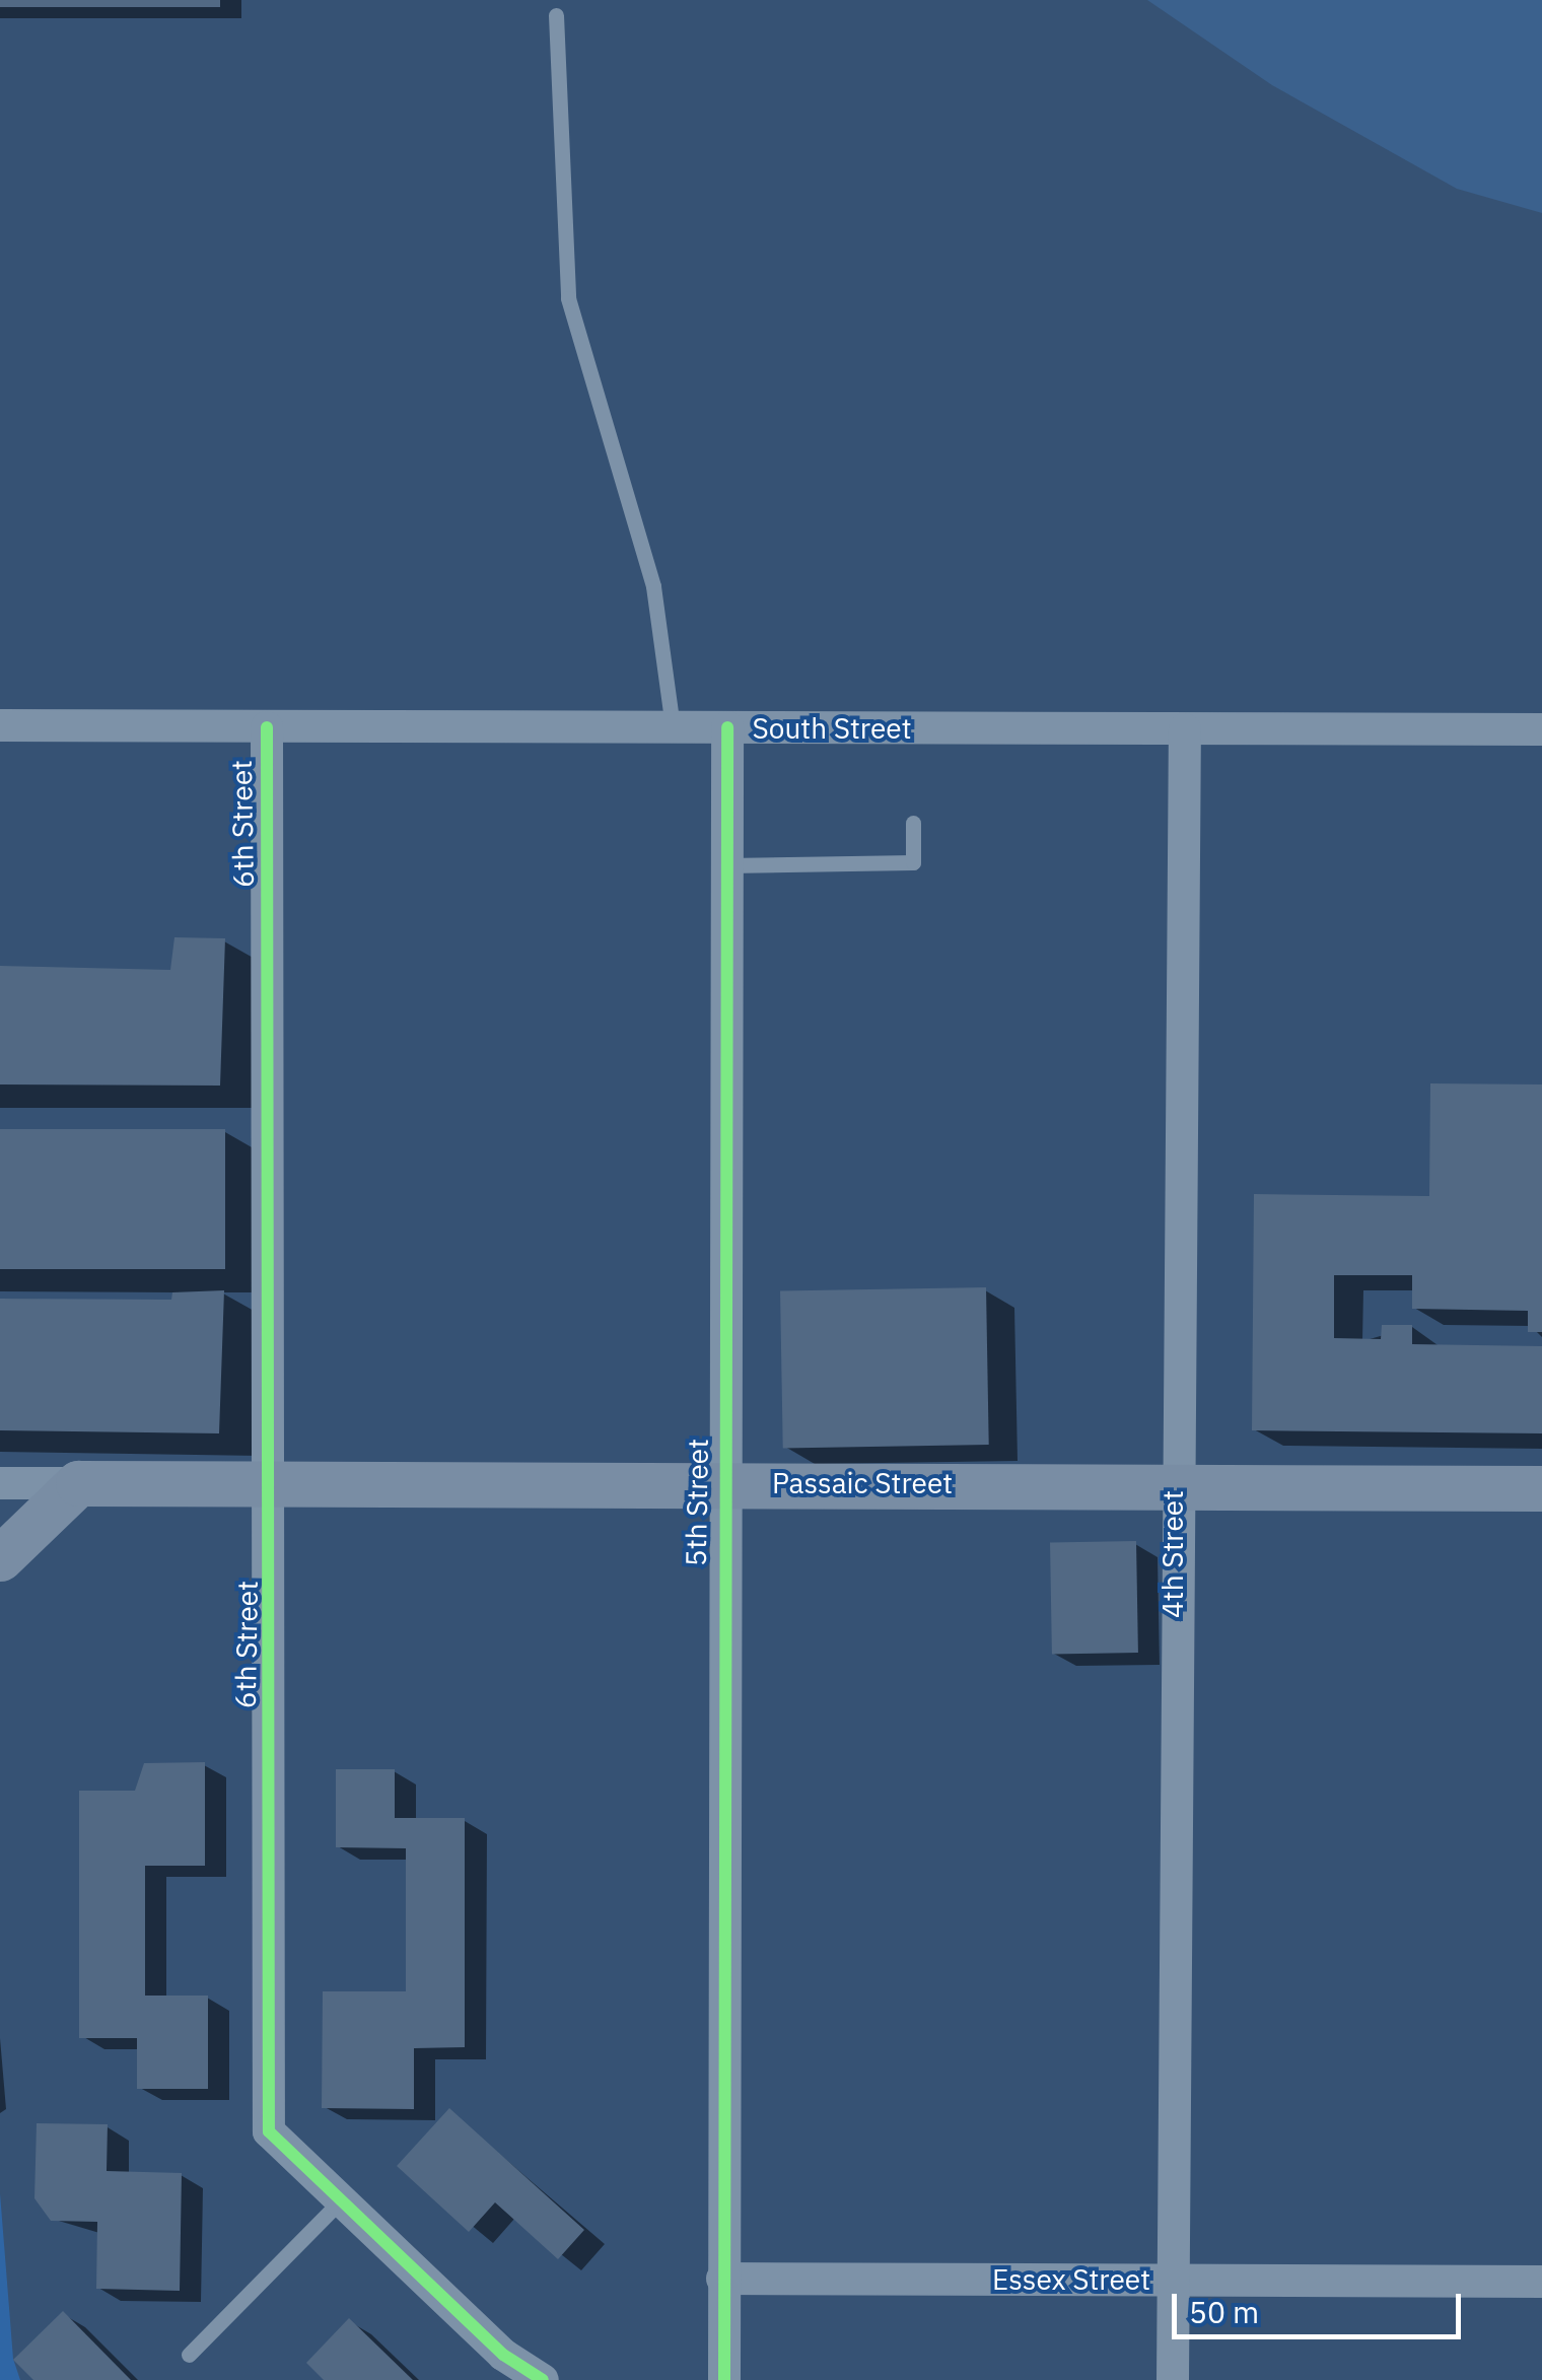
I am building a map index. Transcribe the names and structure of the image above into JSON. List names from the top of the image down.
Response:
{
  "streets": {
    "street": [
      "South Street",
      "6th Street",
      "Passaic Street",
      "5th Street",
      "4th Street",
      "Essex Street"
    ]
  },
  "crossings": [
    ["South Street", "6th Street"],
    ["South Street", "5th Street"],
    ["South Street", "4th Street"],
    ["6th Street", "Passaic Street"],
    ["Passaic Street", "5th Street"],
    ["Passaic Street", "4th Street"],
    ["5th Street", "Essex Street"],
    ["4th Street", "Essex Street"]
  ],
  "scale_bar": "50 m"
}
